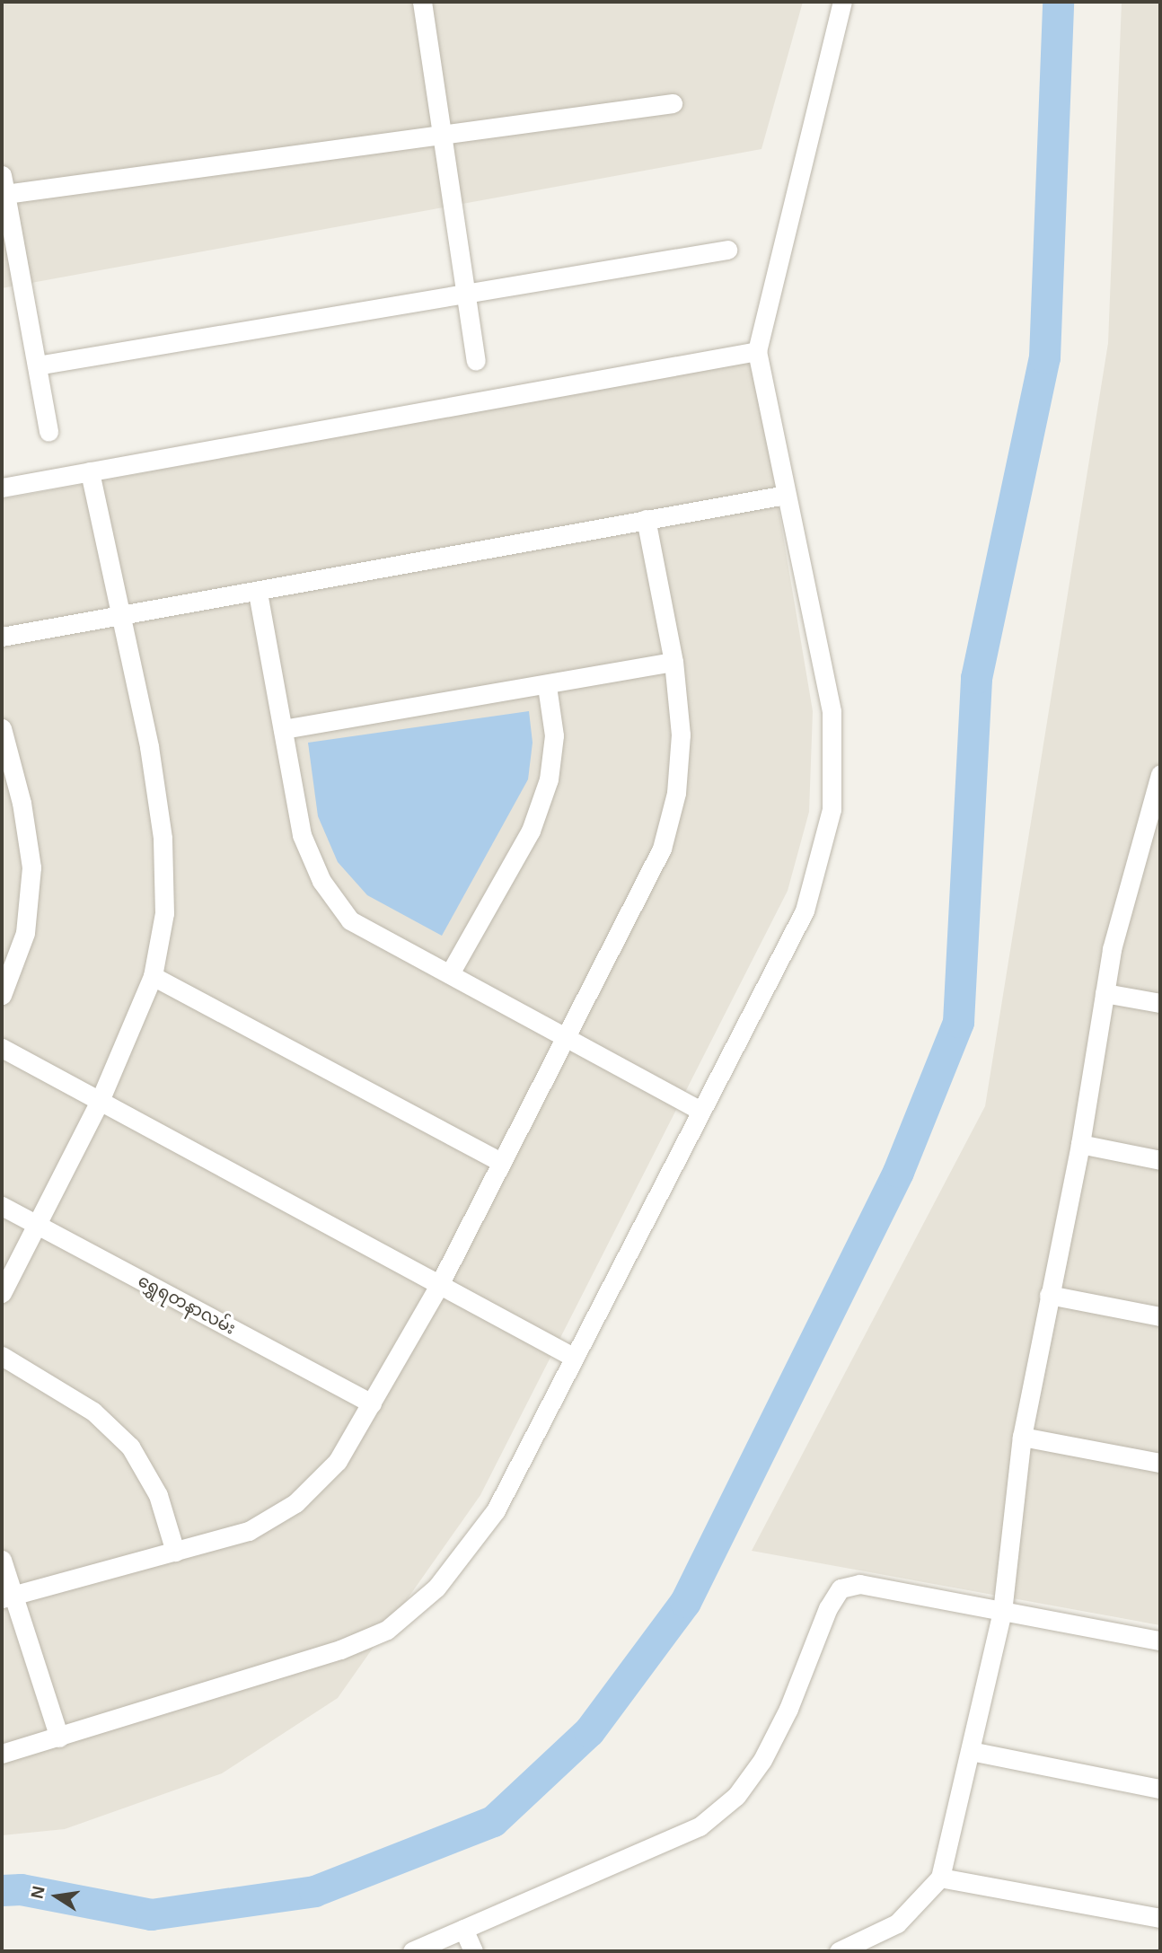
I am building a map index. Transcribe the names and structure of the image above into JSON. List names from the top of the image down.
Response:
{
  "streets": {
    "street": ["ရွှေရတနာလမ်း"]
  },
  "north": "left"
}
